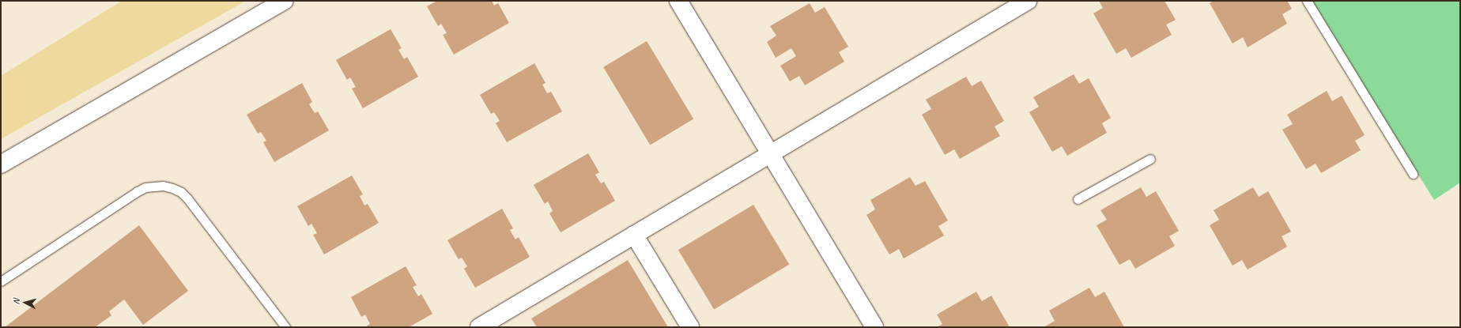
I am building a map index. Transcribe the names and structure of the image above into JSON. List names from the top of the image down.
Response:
{
  "north": "left"
}
